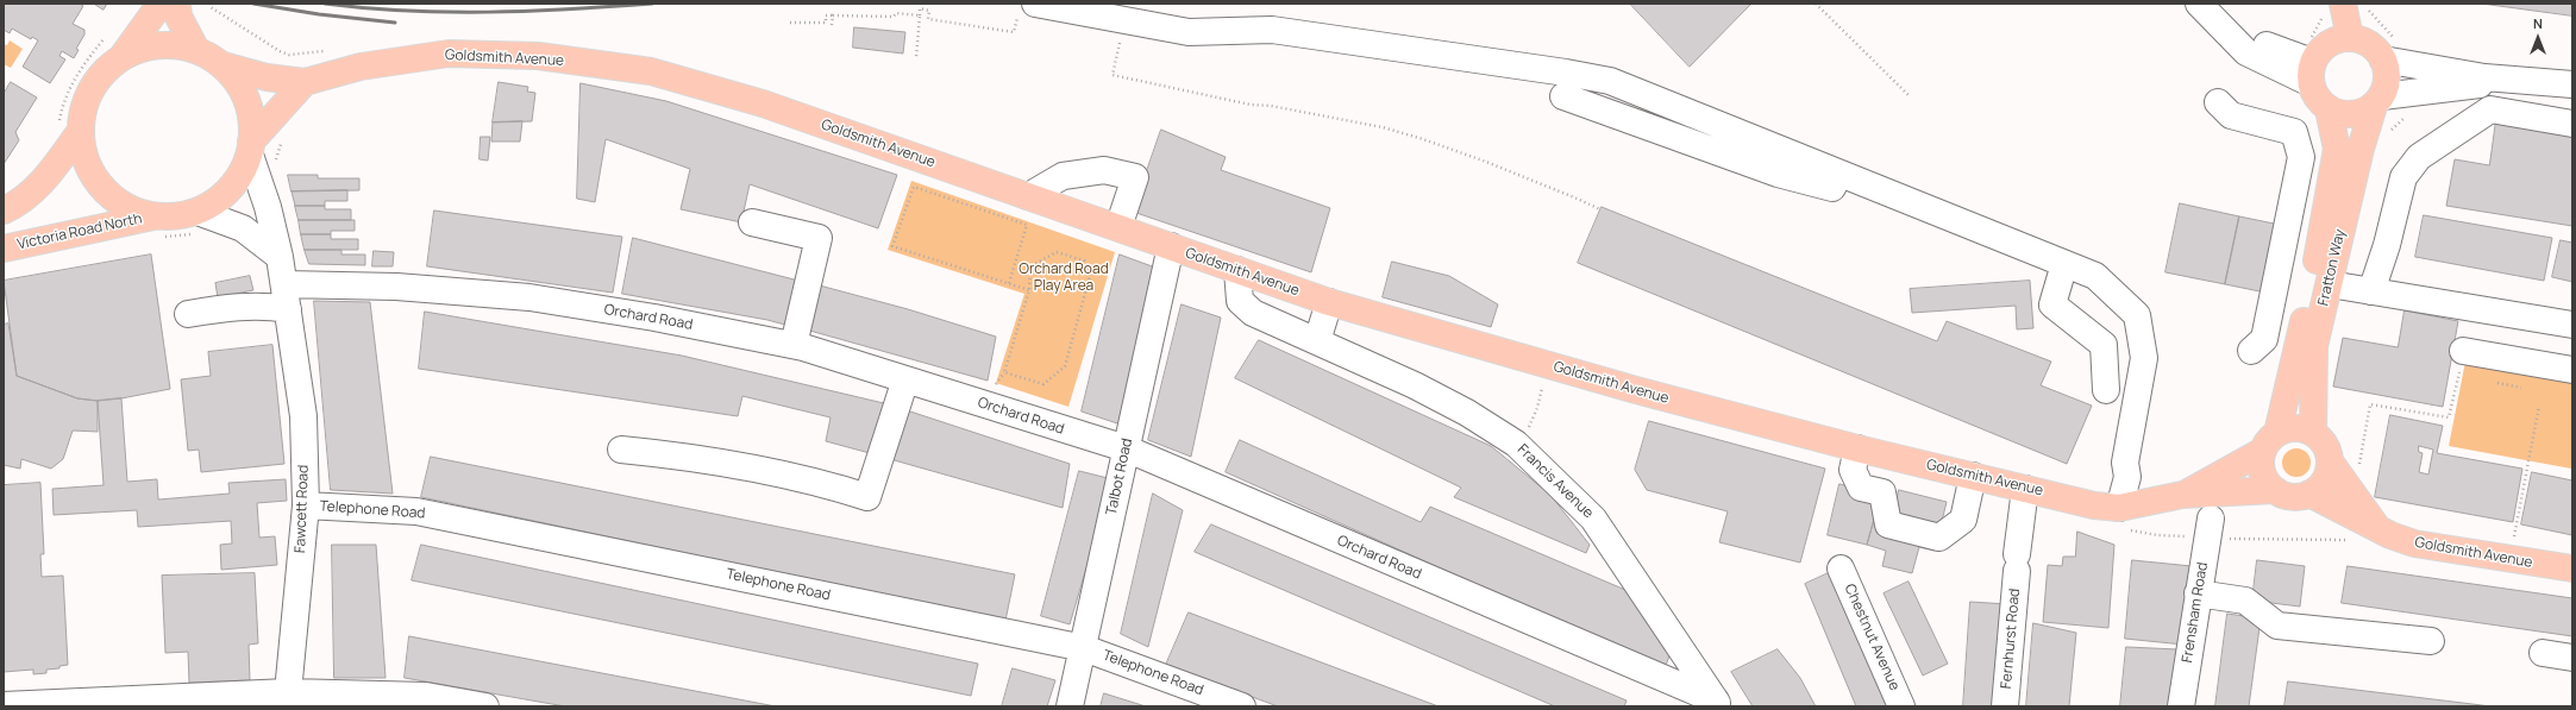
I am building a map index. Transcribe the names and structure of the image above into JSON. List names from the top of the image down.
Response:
{
  "streets": {
    "main road": ["Goldsmith Avenue", "Victoria Road North", "Fratton Way"],
    "street": [
      "Orchard Road",
      "Talbot Road",
      "Francis Avenue",
      "Fawcett Road",
      "Telephone Road",
      "Frensham Road",
      "Chestnut Avenue",
      "Fernhurst Road"
    ]
  },
  "crossings": [
    ["Goldsmith Avenue", "Fratton Way"],
    ["Goldsmith Avenue", "Talbot Road"],
    ["Goldsmith Avenue", "Francis Avenue"],
    ["Goldsmith Avenue", "Fernhurst Road"],
    ["Orchard Road", "Talbot Road"],
    ["Orchard Road", "Francis Avenue"],
    ["Orchard Road", "Fawcett Road"],
    ["Talbot Road", "Telephone Road"],
    ["Fawcett Road", "Telephone Road"]
  ],
  "parks": ["Orchard Road Play Area"],
  "north": "top"
}
